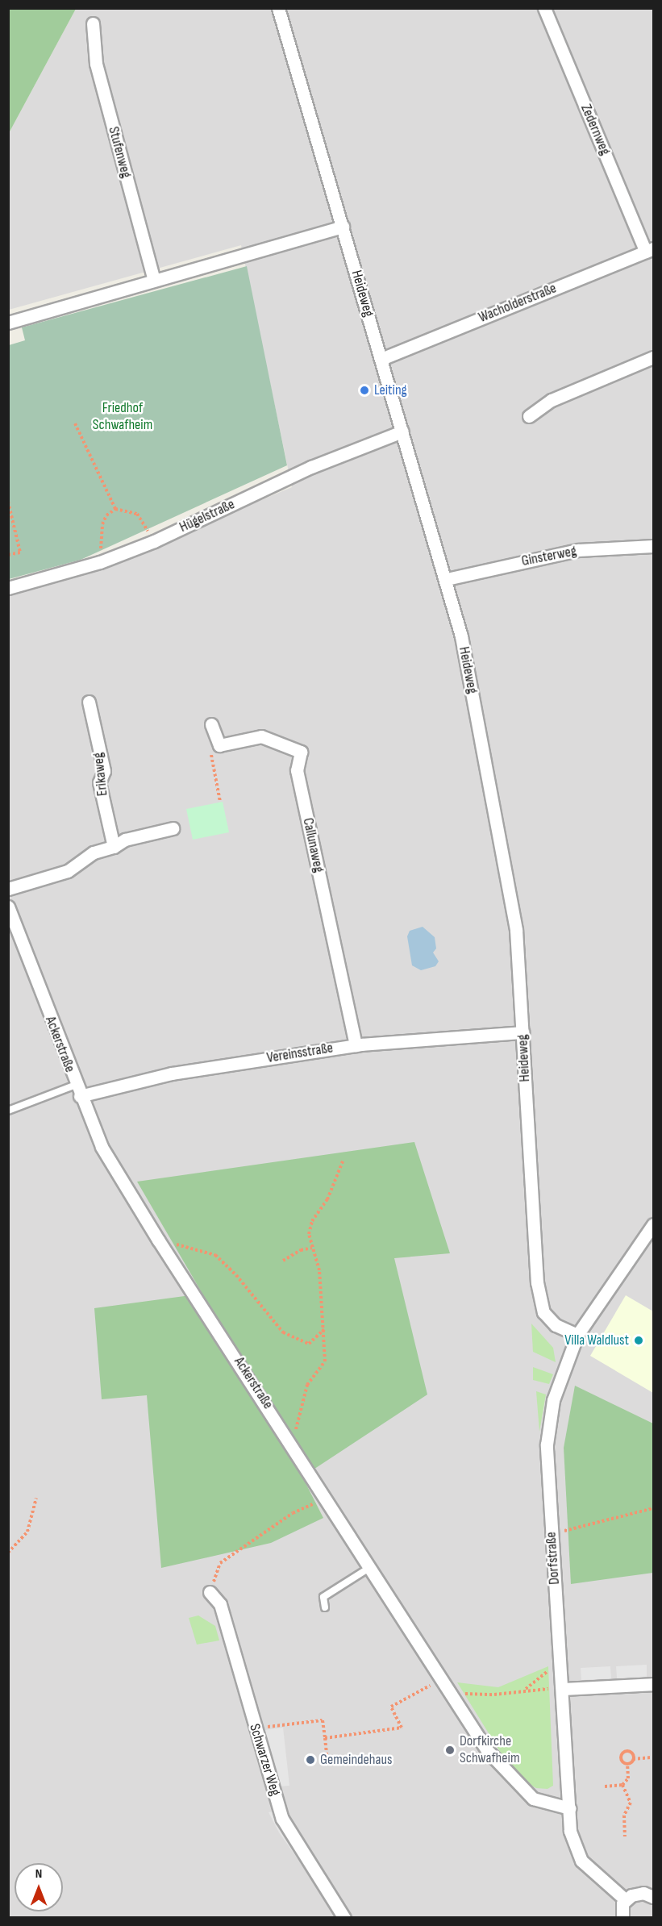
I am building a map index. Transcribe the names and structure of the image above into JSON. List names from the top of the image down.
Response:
{
  "streets": {
    "street": [
      "Zedernweg",
      "Stufenweg",
      "Heideweg",
      "Wacholderstraße",
      "Hügelstraße",
      "Ginsterweg",
      "Erikaweg",
      "Callunaweg",
      "Ackerstraße",
      "Vereinsstraße",
      "Dorfstraße",
      "Schwarzer Weg"
    ]
  },
  "crossings": [
    ["Zedernweg", "Wacholderstraße"],
    ["Heideweg", "Wacholderstraße"],
    ["Heideweg", "Hügelstraße"],
    ["Heideweg", "Ginsterweg"],
    ["Heideweg", "Vereinsstraße"],
    ["Heideweg", "Dorfstraße"],
    ["Callunaweg", "Vereinsstraße"],
    ["Ackerstraße", "Vereinsstraße"],
    ["Ackerstraße", "Dorfstraße"]
  ],
  "parks": ["Friedhof Schwafheim"],
  "places": [
    "Leiting",
    "Villa Waldlust",
    "Dorfkirche Schwafheim",
    "Gemeindehaus"
  ],
  "north": "top"
}
